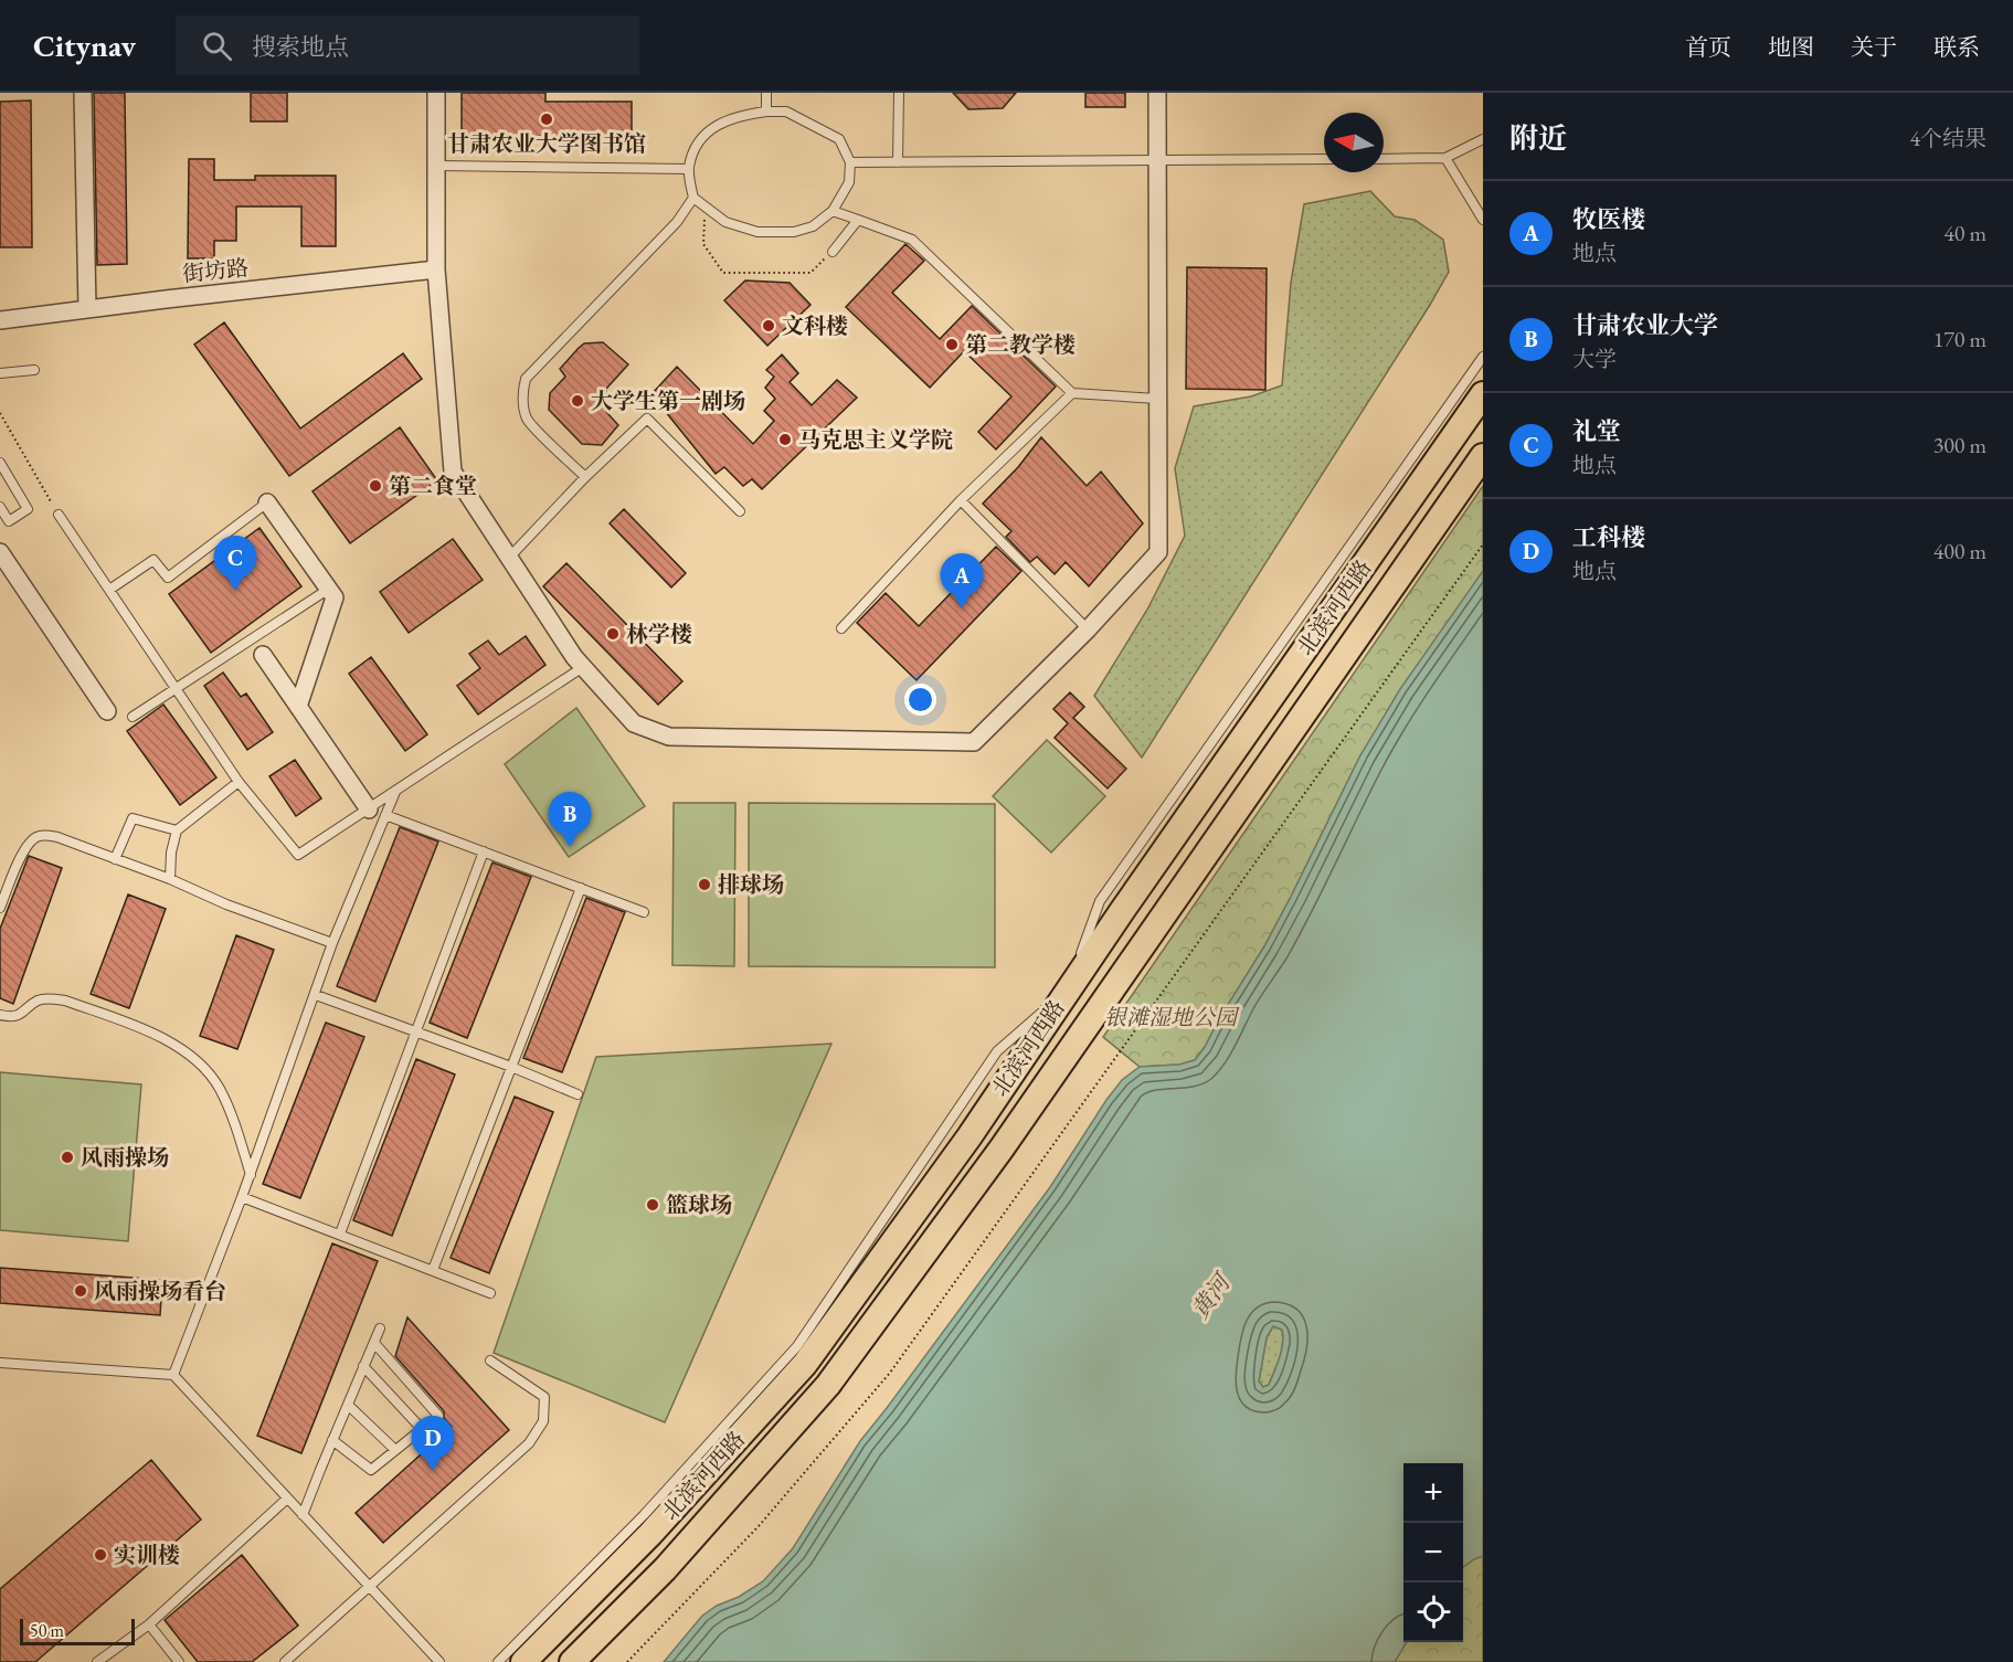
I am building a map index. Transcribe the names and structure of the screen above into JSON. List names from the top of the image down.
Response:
{
  "streets": {
    "main road": ["北滨河西路"],
    "street": ["街坊路"]
  },
  "water": ["黄河"],
  "parks": ["银滩湿地公园"],
  "places": [
    "甘肃农业大学图书馆",
    "文科楼",
    "第二教学楼",
    "大学生第一剧场",
    "马克思主义学院",
    "第二食堂",
    "林学楼",
    "排球场",
    "风雨操场",
    "篮球场",
    "风雨操场看台",
    "实训楼"
  ],
  "scale_bar": "50 m",
  "north": "left",
  "page": {
    "header": "Citynav",
    "search": "搜索地点",
    "nav": [
      "首页",
      "地图",
      "关于",
      "联系"
    ],
    "heading": ["附近", "4个结果"],
    "list": [
      {
        "mark": "A",
        "name": "牧医楼",
        "note": "地点",
        "value": "40 m"
      },
      {
        "mark": "B",
        "name": "甘肃农业大学",
        "note": "大学",
        "value": "170 m"
      },
      {
        "mark": "C",
        "name": "礼堂",
        "note": "地点",
        "value": "300 m"
      },
      {
        "mark": "D",
        "name": "工科楼",
        "note": "地点",
        "value": "400 m"
      }
    ],
    "pins": [
      "C",
      "A",
      "B",
      "D"
    ],
    "map_buttons": ["+", "−"],
    "scale": "50 m"
  }
}
